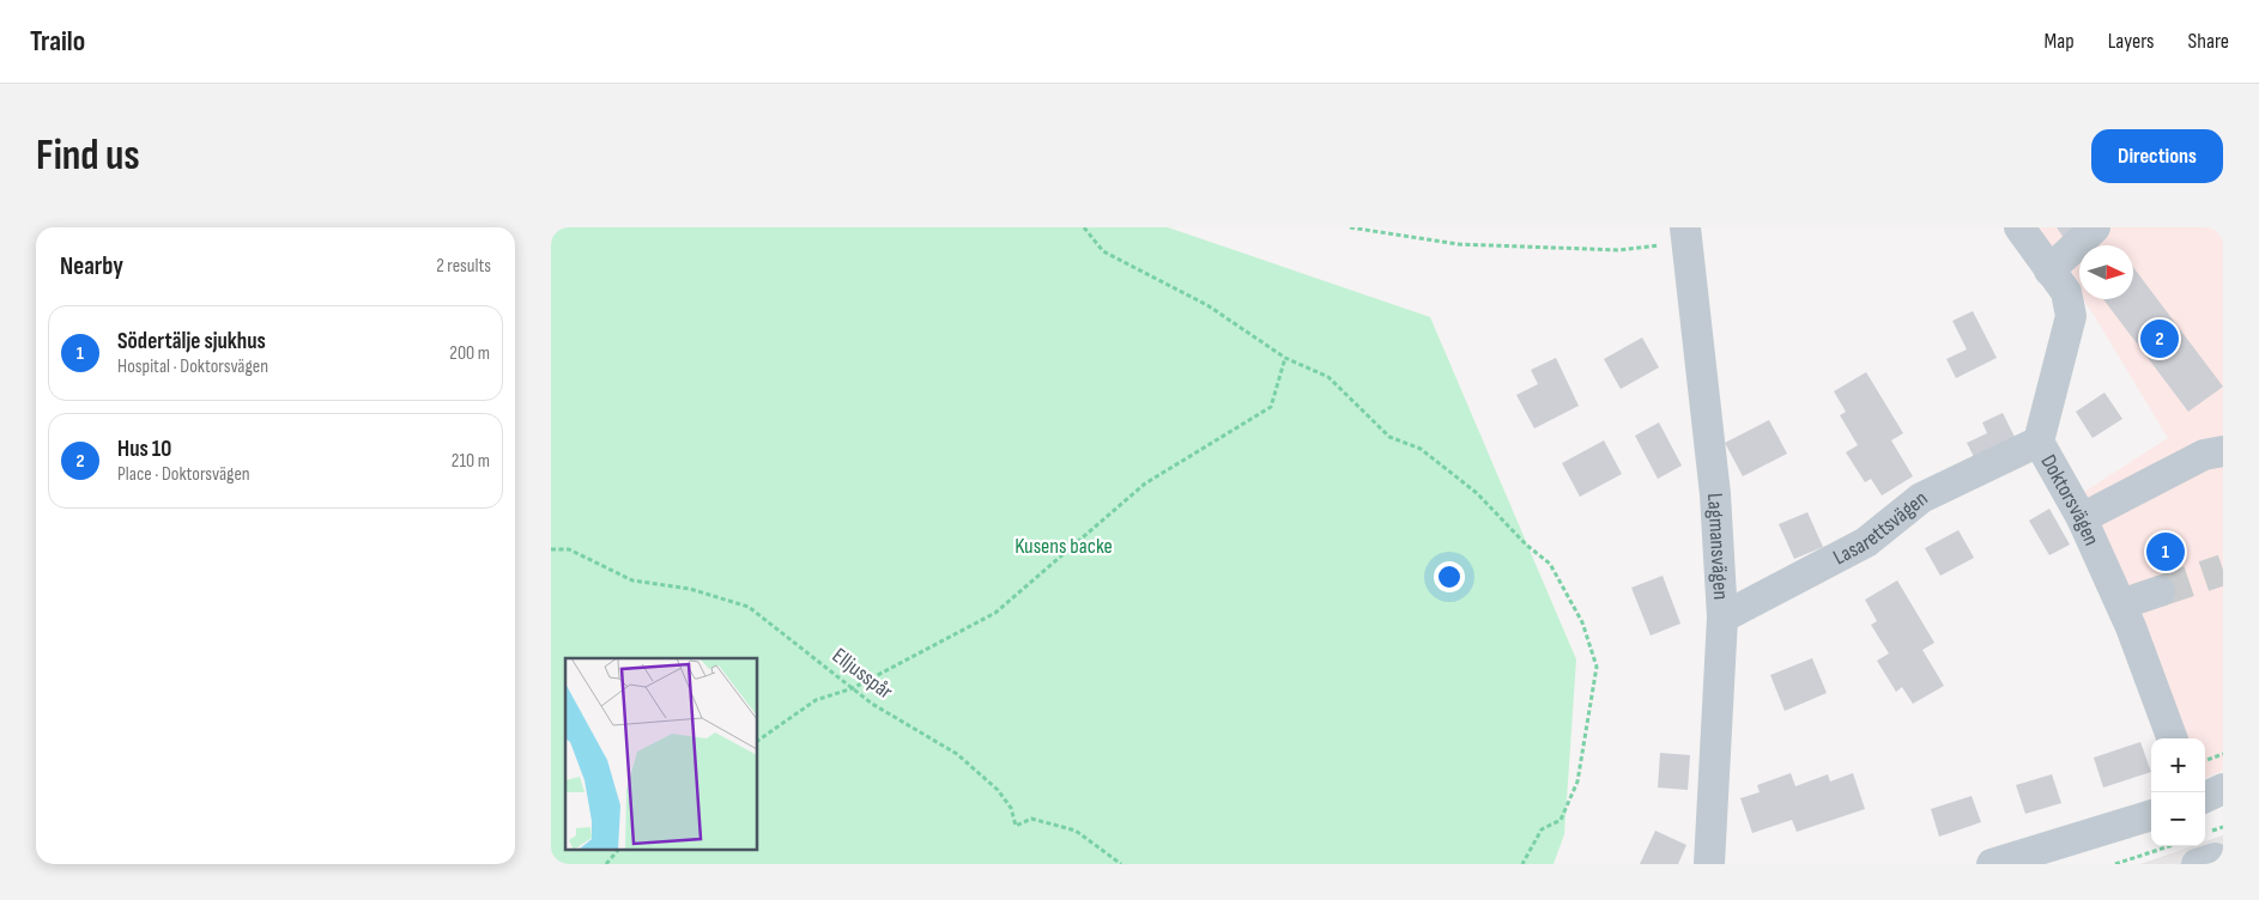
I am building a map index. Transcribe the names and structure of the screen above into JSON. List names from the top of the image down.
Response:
{
  "streets": {
    "street": ["Doktorsvägen", "Lasarettsvägen", "Lagmansvägen"],
    "path": ["Elljusspår"]
  },
  "crossings": [
    ["Doktorsvägen", "Lasarettsvägen"],
    ["Lasarettsvägen", "Lagmansvägen"]
  ],
  "parks": ["Kusens backe"],
  "north": "right",
  "page": {
    "header": "Trailo",
    "nav": ["Map", "Layers", "Share"],
    "buttons": "Directions",
    "title": "Find us",
    "heading": ["Nearby", "2 results"],
    "list": [
      {
        "mark": "1",
        "name": "Södertälje sjukhus",
        "note": "Hospital · Doktorsvägen",
        "value": "200 m"
      },
      {
        "mark": "2",
        "name": "Hus 10",
        "note": "Place · Doktorsvägen",
        "value": "210 m"
      }
    ],
    "pins": ["2", "1"],
    "map_buttons": ["+", "−"]
  }
}
